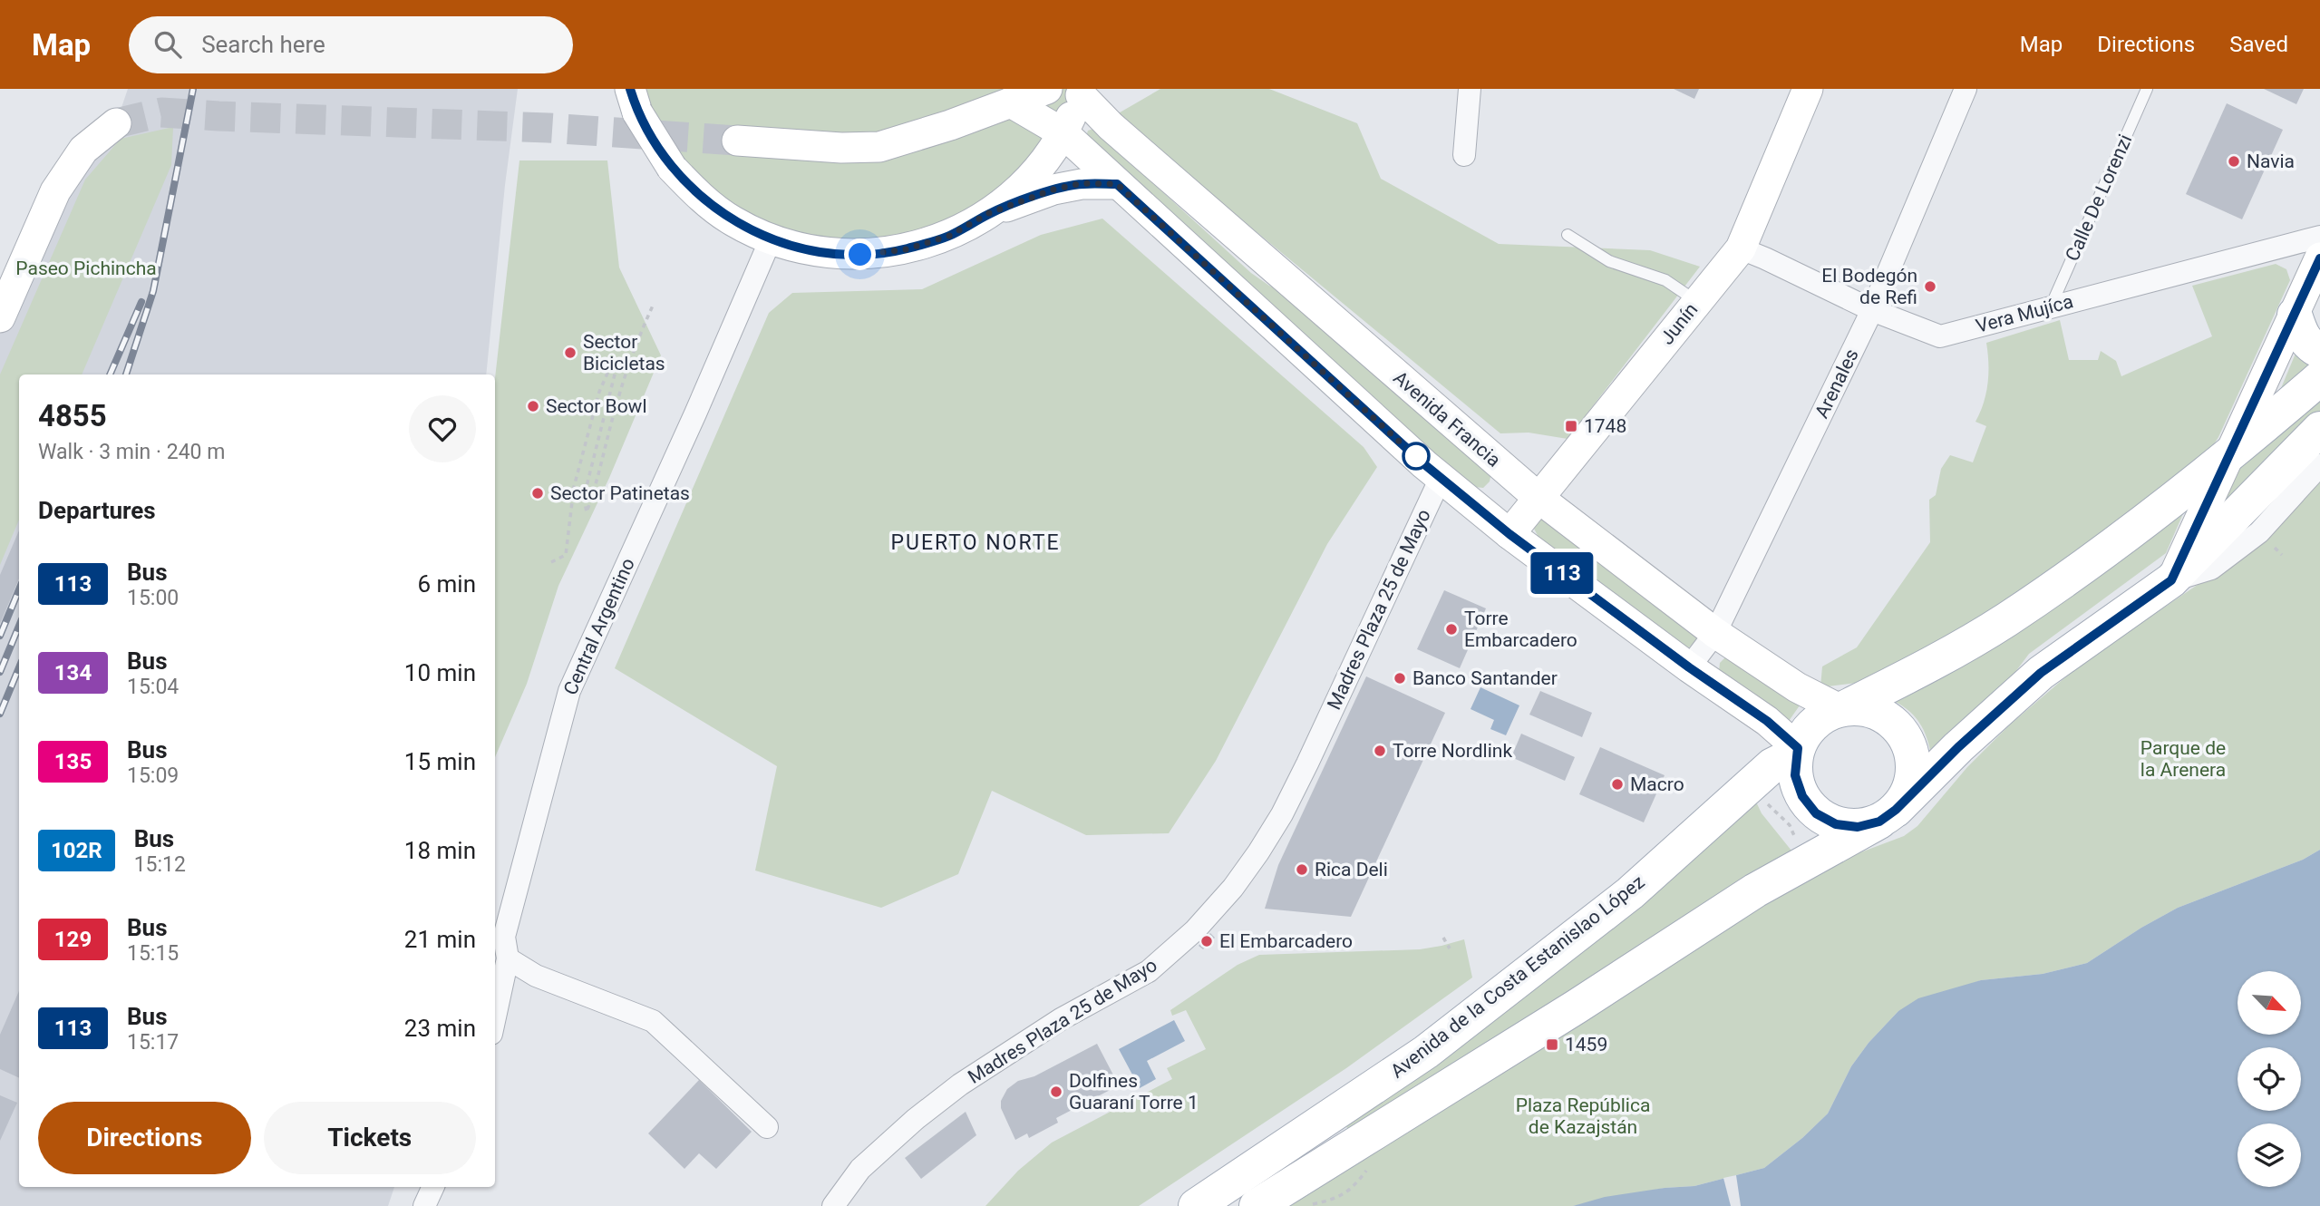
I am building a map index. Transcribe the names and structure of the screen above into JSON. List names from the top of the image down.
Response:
{
  "streets": {
    "main road": ["Junín", "Avenida Francia", "Avenida de la Costa Estanislao López"],
    "street": [
      "Vera Mujíca",
      "Arenales",
      "Madres Plaza 25 de Mayo",
      "Central Argentino"
    ],
    "lane": ["Calle De Lorenzi"]
  },
  "crossings": [
    ["Calle De Lorenzi", "Vera Mujíca"],
    ["Vera Mujíca", "Junín"],
    ["Vera Mujíca", "Arenales"],
    ["Junín", "Avenida Francia"],
    ["Arenales", "Avenida Francia"],
    ["Avenida Francia", "Avenida de la Costa Estanislao López"]
  ],
  "districts": ["PUERTO NORTE"],
  "parks": ["Paseo Pichincha", "Parque de la Arenera", "Plaza República de Kazajstán"],
  "places": {
    "other": [
      "Navia",
      "El Bodegón de Refi",
      "Sector Bicicletas",
      "Sector Bowl",
      "Sector Patinetas",
      "Torre Embarcadero",
      "Banco Santander",
      "Torre Nordlink",
      "Macro",
      "Rica Deli",
      "El Embarcadero",
      "Dolfines Guaraní Torre 1"
    ],
    "transit": ["1748", "1459"]
  },
  "lines": ["bus line 113"],
  "north": "bottom right",
  "page": {
    "header": "Map",
    "search": "Search here",
    "nav": ["Map", "Directions", "Saved"],
    "on_map": "113",
    "heading": [
      ["4855", "Walk · 3 min · 240 m"],
      "Departures"
    ],
    "list": [
      {
        "mark": "113",
        "name": "Bus",
        "note": "15:00",
        "value": "6 min"
      },
      {
        "mark": "134",
        "name": "Bus",
        "note": "15:04",
        "value": "10 min"
      },
      {
        "mark": "135",
        "name": "Bus",
        "note": "15:09",
        "value": "15 min"
      },
      {
        "mark": "102R",
        "name": "Bus",
        "note": "15:12",
        "value": "18 min"
      },
      {
        "mark": "129",
        "name": "Bus",
        "note": "15:15",
        "value": "21 min"
      },
      {
        "mark": "113",
        "name": "Bus",
        "note": "15:17",
        "value": "23 min"
      }
    ],
    "buttons": ["Directions", "Tickets"]
  }
}
